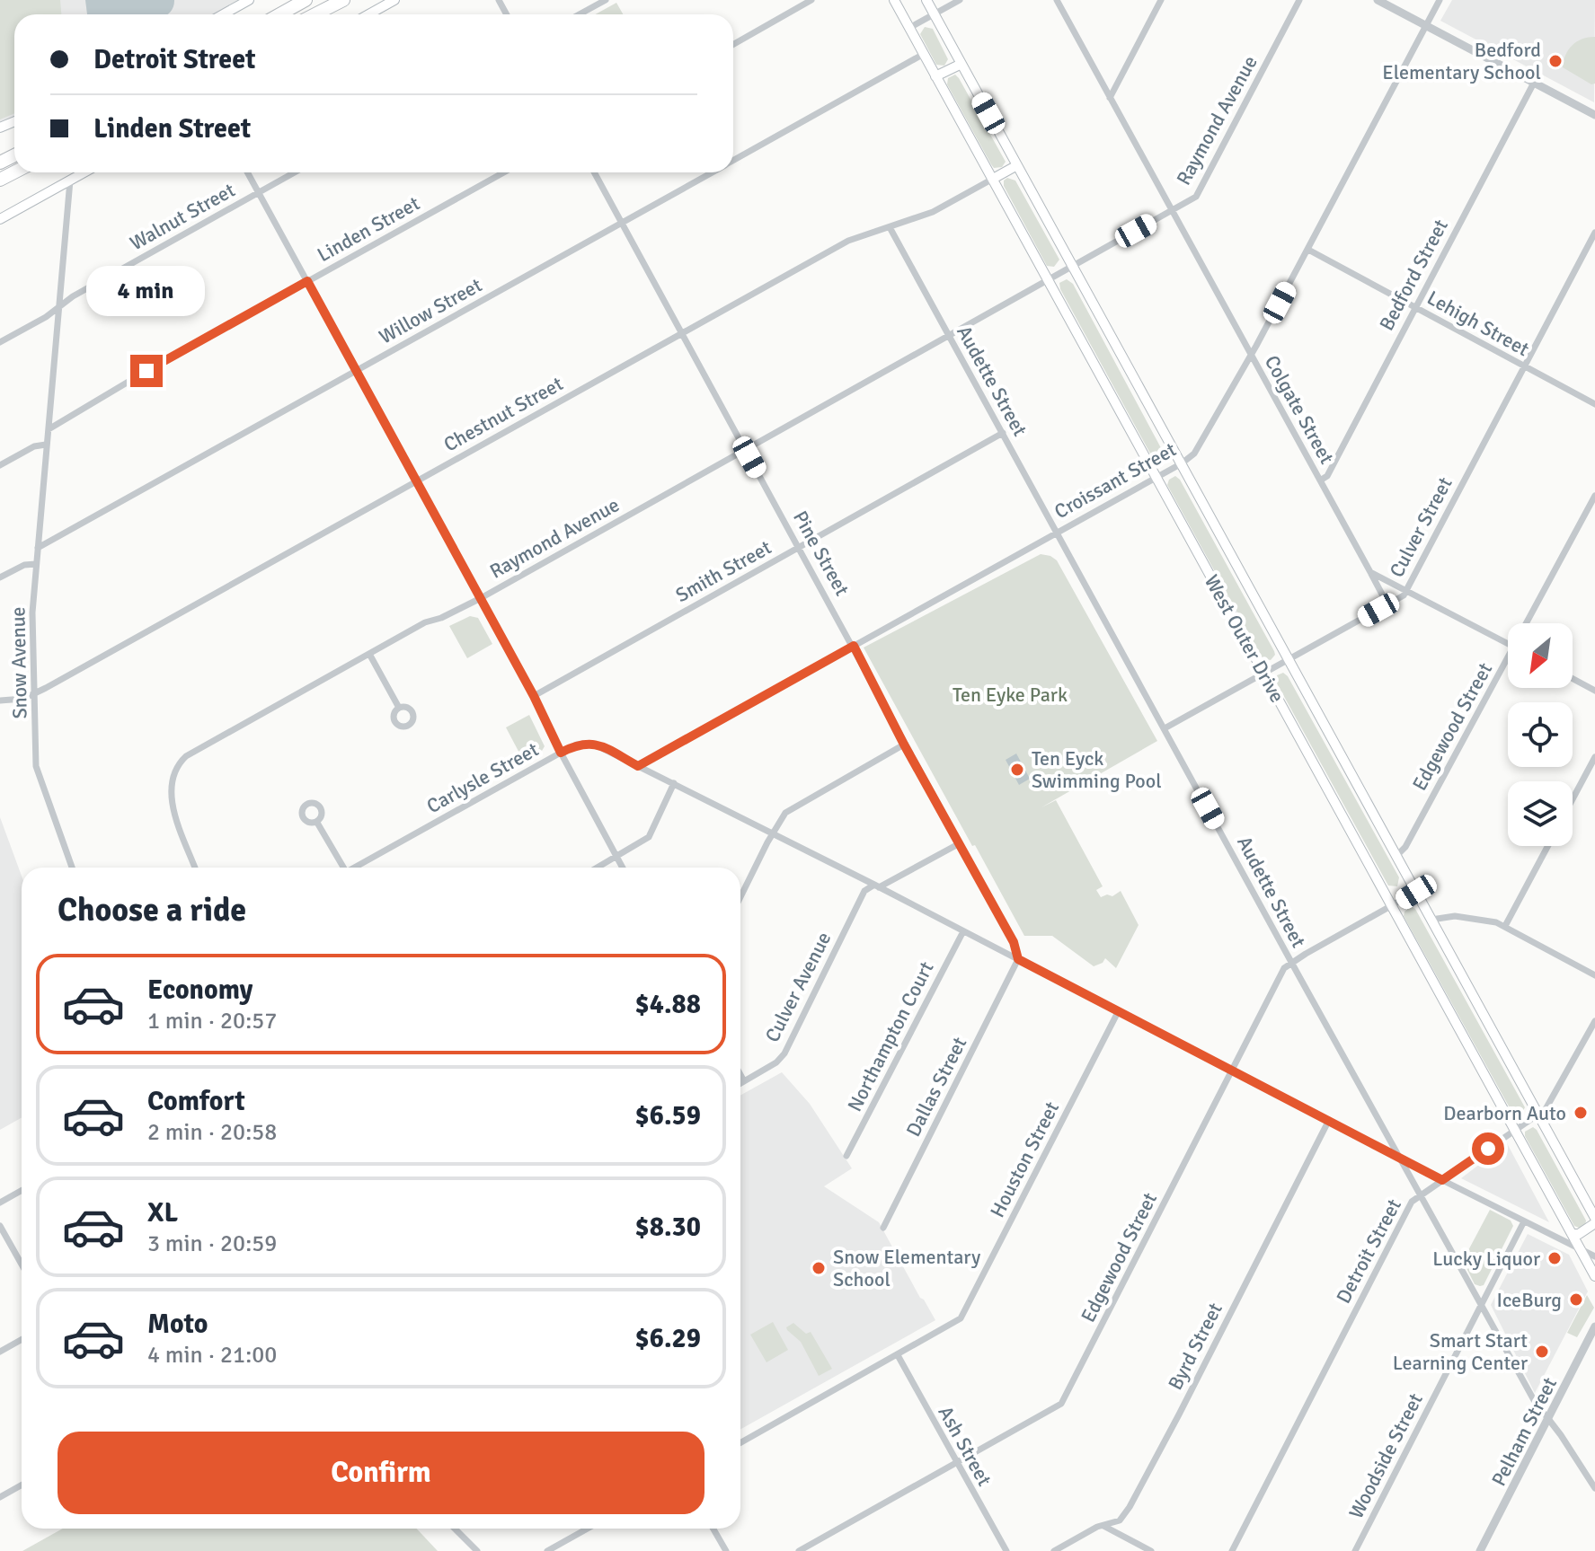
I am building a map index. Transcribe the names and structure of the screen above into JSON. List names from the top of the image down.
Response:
{
  "streets": {
    "main road": ["West Outer Drive"],
    "street": [
      "Raymond Avenue",
      "Walnut Street",
      "Linden Street",
      "Bedford Street",
      "Willow Street",
      "Lehigh Street",
      "Audette Street",
      "Colgate Street",
      "Chestnut Street",
      "Croissant Street",
      "Culver Street",
      "Pine Street",
      "Smith Street",
      "Snow Avenue",
      "Edgewood Street",
      "Carlysle Street",
      "Culver Avenue",
      "Northampton Court",
      "Dallas Street",
      "Houston Street",
      "Detroit Street",
      "Byrd Street",
      "Pelham Street",
      "Ash Street",
      "Woodside Street"
    ]
  },
  "crossings": [
    ["Raymond Avenue", "Audette Street"],
    ["Raymond Avenue", "Colgate Street"],
    ["Raymond Avenue", "Pine Street"],
    ["Raymond Avenue", "West Outer Drive"],
    ["Linden Street", "Snow Avenue"],
    ["Bedford Street", "Lehigh Street"],
    ["Bedford Street", "Colgate Street"],
    ["Willow Street", "Pine Street"],
    ["Willow Street", "West Outer Drive"],
    ["Willow Street", "Snow Avenue"],
    ["Lehigh Street", "Croissant Street"],
    ["Lehigh Street", "Culver Street"],
    ["Audette Street", "Chestnut Street"],
    ["Audette Street", "Croissant Street"],
    ["Audette Street", "Culver Street"],
    ["Audette Street", "Smith Street"],
    ["Audette Street", "Edgewood Street"],
    ["Audette Street", "Carlysle Street"],
    ["Audette Street", "Detroit Street"],
    ["Audette Street", "Pelham Street"],
    ["Audette Street", "Woodside Street"],
    ["Colgate Street", "Croissant Street"],
    ["Colgate Street", "Culver Street"],
    ["Chestnut Street", "Pine Street"],
    ["Chestnut Street", "West Outer Drive"],
    ["Chestnut Street", "Snow Avenue"],
    ["Croissant Street", "Pine Street"],
    ["Croissant Street", "West Outer Drive"],
    ["Croissant Street", "Carlysle Street"],
    ["Culver Street", "West Outer Drive"],
    ["Pine Street", "Smith Street"],
    ["Pine Street", "Carlysle Street"],
    ["Pine Street", "Culver Avenue"],
    ["Pine Street", "Dallas Street"],
    ["West Outer Drive", "Edgewood Street"],
    ["West Outer Drive", "Carlysle Street"],
    ["West Outer Drive", "Detroit Street"],
    ["Edgewood Street", "Carlysle Street"],
    ["Edgewood Street", "Ash Street"],
    ["Carlysle Street", "Culver Avenue"],
    ["Carlysle Street", "Northampton Court"],
    ["Carlysle Street", "Dallas Street"],
    ["Carlysle Street", "Houston Street"],
    ["Carlysle Street", "Detroit Street"],
    ["Carlysle Street", "Byrd Street"],
    ["Carlysle Street", "Woodside Street"],
    ["Houston Street", "Ash Street"]
  ],
  "parks": ["Ten Eyke Park"],
  "places": [
    "Bedford Elementary School",
    "Ten Eyck Swimming Pool",
    "Dearborn Auto",
    "Lucky Liquor",
    "Snow Elementary School",
    "IceBurg",
    "Smart Start Learning Center"
  ],
  "north": "bottom left",
  "page": {
    "banner": ["Detroit Street", "Linden Street"],
    "bubble": "4 min",
    "heading": "Choose a ride",
    "list": [
      {
        "name": "Economy",
        "note": "1 min · 20:57",
        "value": "$4.88"
      },
      {
        "name": "Comfort",
        "note": "2 min · 20:58",
        "value": "$6.59"
      },
      {
        "name": "XL",
        "note": "3 min · 20:59",
        "value": "$8.30"
      },
      {
        "name": "Moto",
        "note": "4 min · 21:00",
        "value": "$6.29"
      }
    ],
    "buttons": "Confirm"
  }
}
